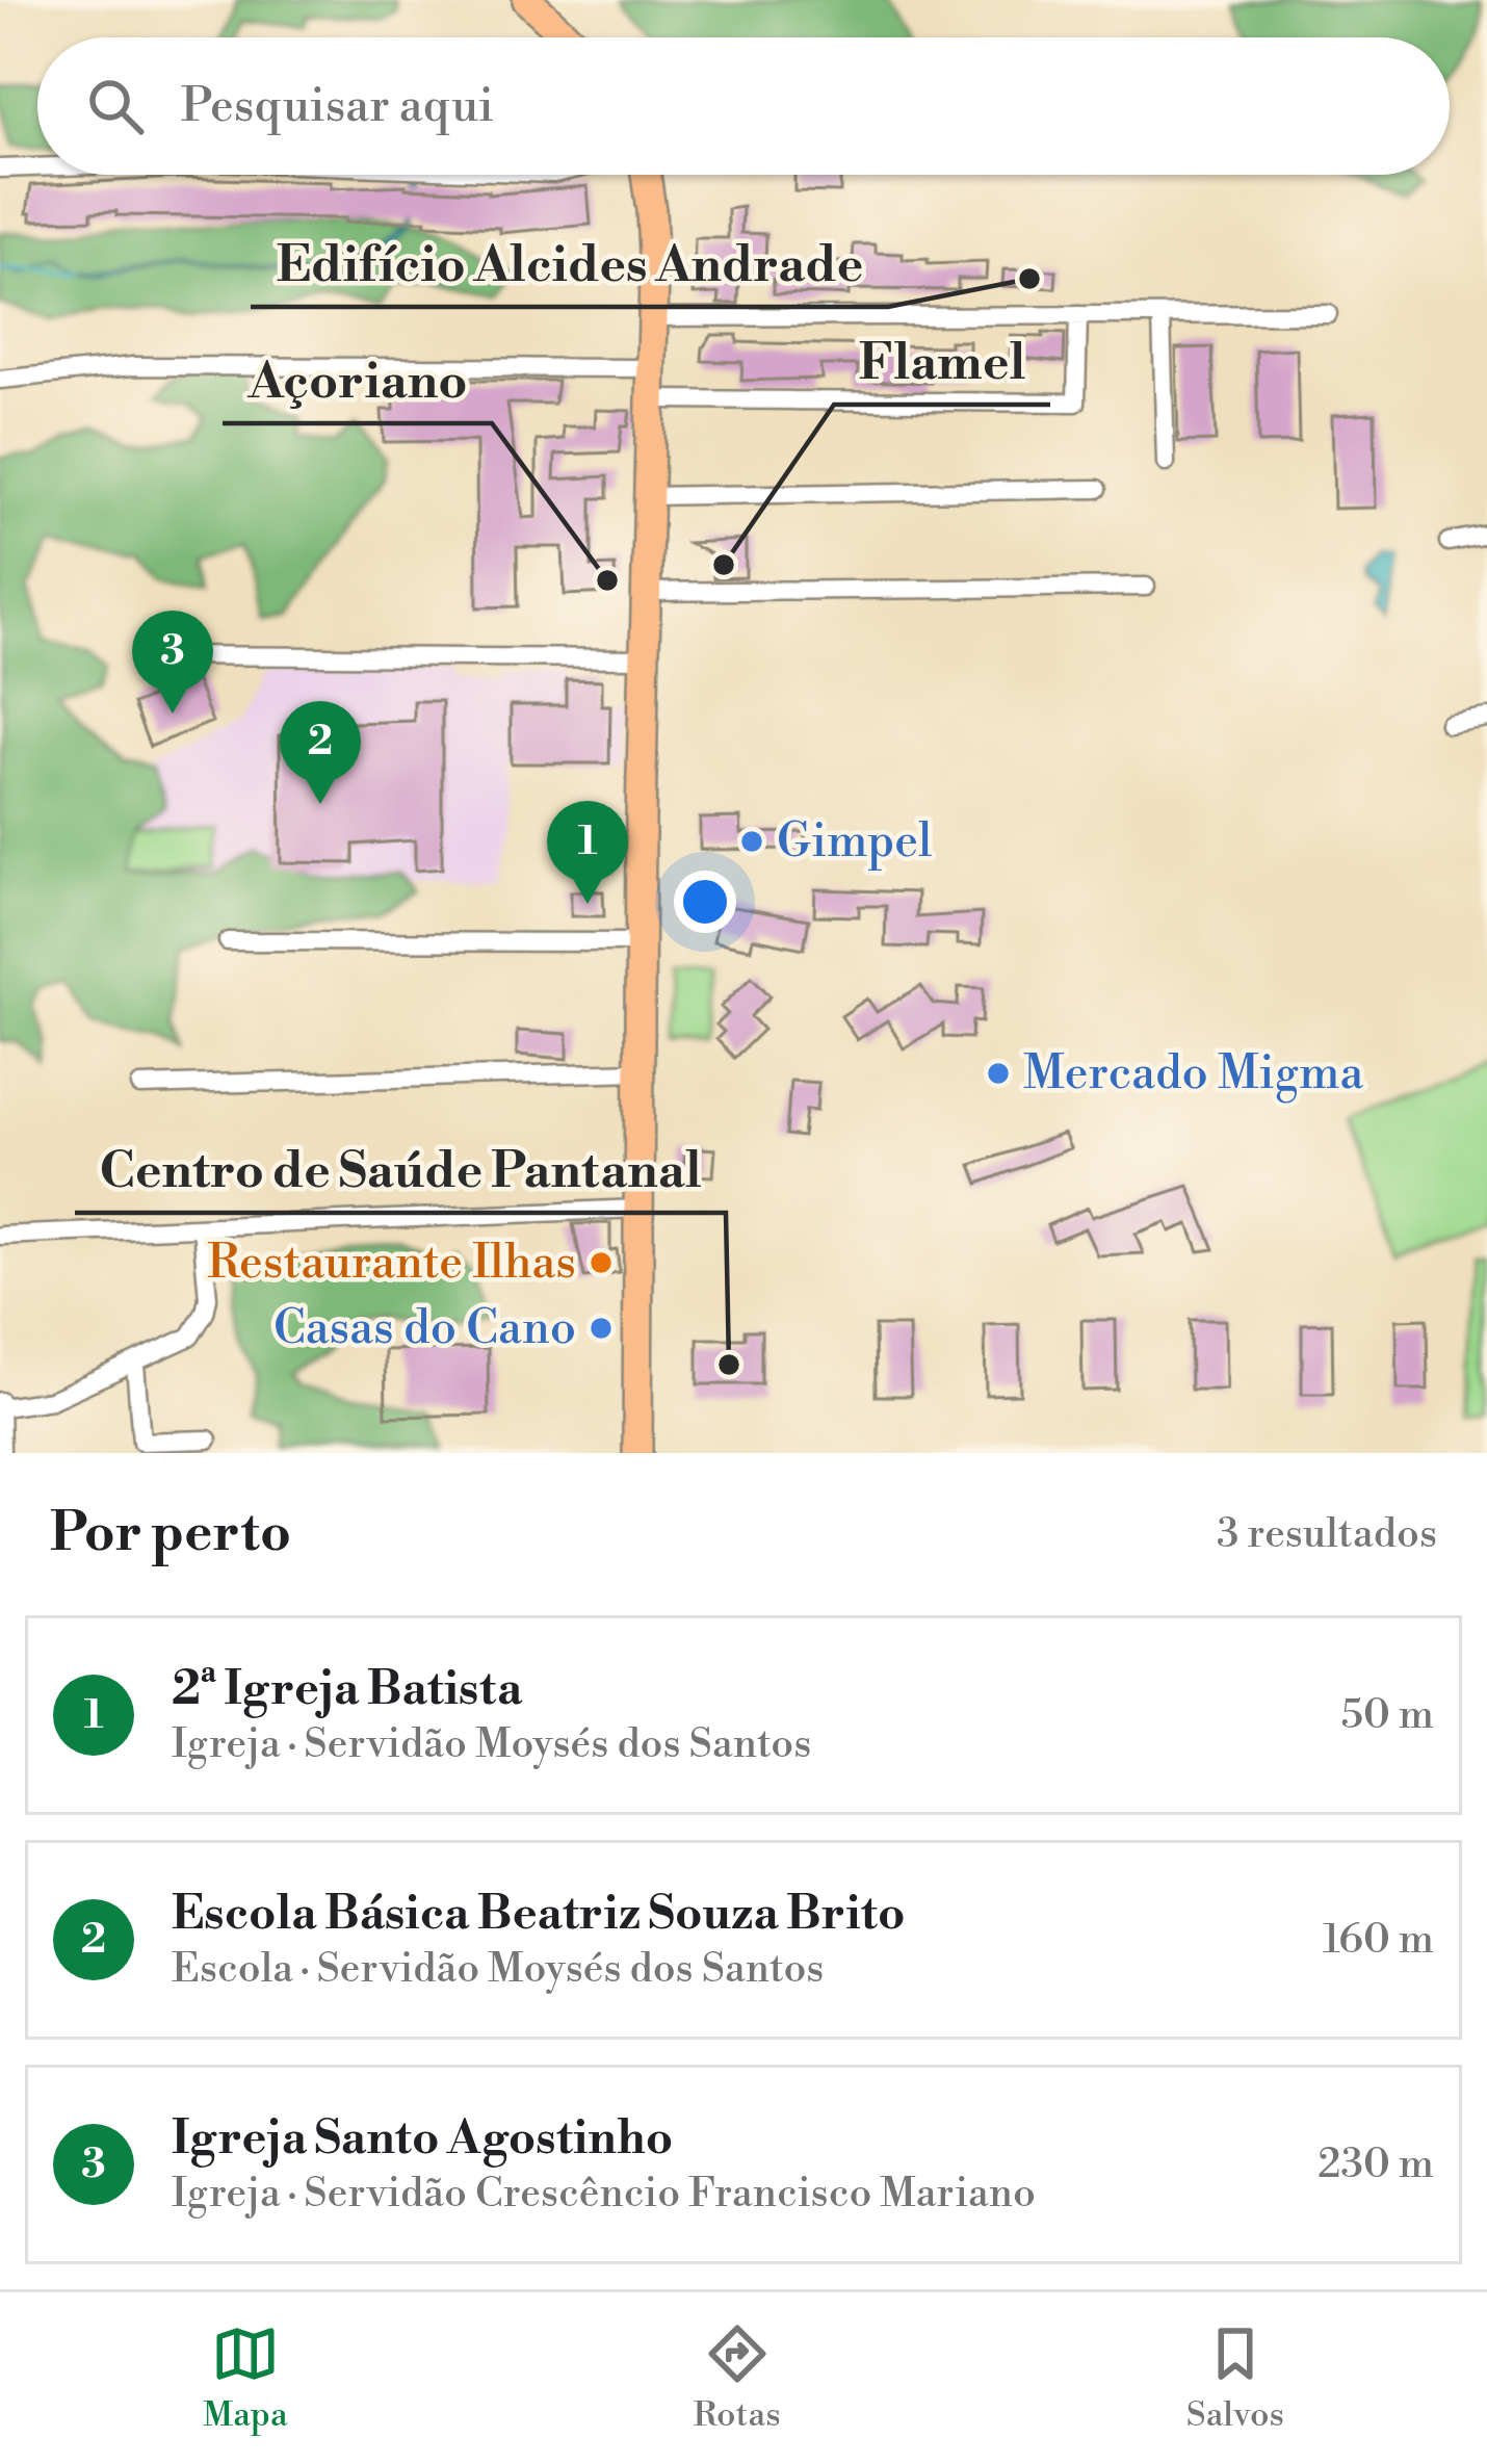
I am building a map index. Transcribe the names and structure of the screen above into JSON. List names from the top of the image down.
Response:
{
  "places": [
    "Edifício Alcides Andrade",
    "Flamel",
    "Açoriano",
    "Gimpel",
    "Mercado Migma",
    "Restaurante Ilhas",
    "Casas do Cano",
    "Centro de Saúde Pantanal"
  ],
  "page": {
    "search": "Pesquisar aqui",
    "pins": ["3", "2", "1"],
    "heading": ["Por perto", "3 resultados"],
    "list": [
      {
        "mark": "1",
        "name": "2ª Igreja Batista",
        "note": "Igreja · Servidão Moysés dos Santos",
        "value": "50 m"
      },
      {
        "mark": "2",
        "name": "Escola Básica Beatriz Souza Brito",
        "note": "Escola · Servidão Moysés dos Santos",
        "value": "160 m"
      },
      {
        "mark": "3",
        "name": "Igreja Santo Agostinho",
        "note": "Igreja · Servidão Crescêncio Francisco Mariano",
        "value": "230 m"
      }
    ],
    "nav": ["Mapa", "Rotas", "Salvos"]
  }
}
